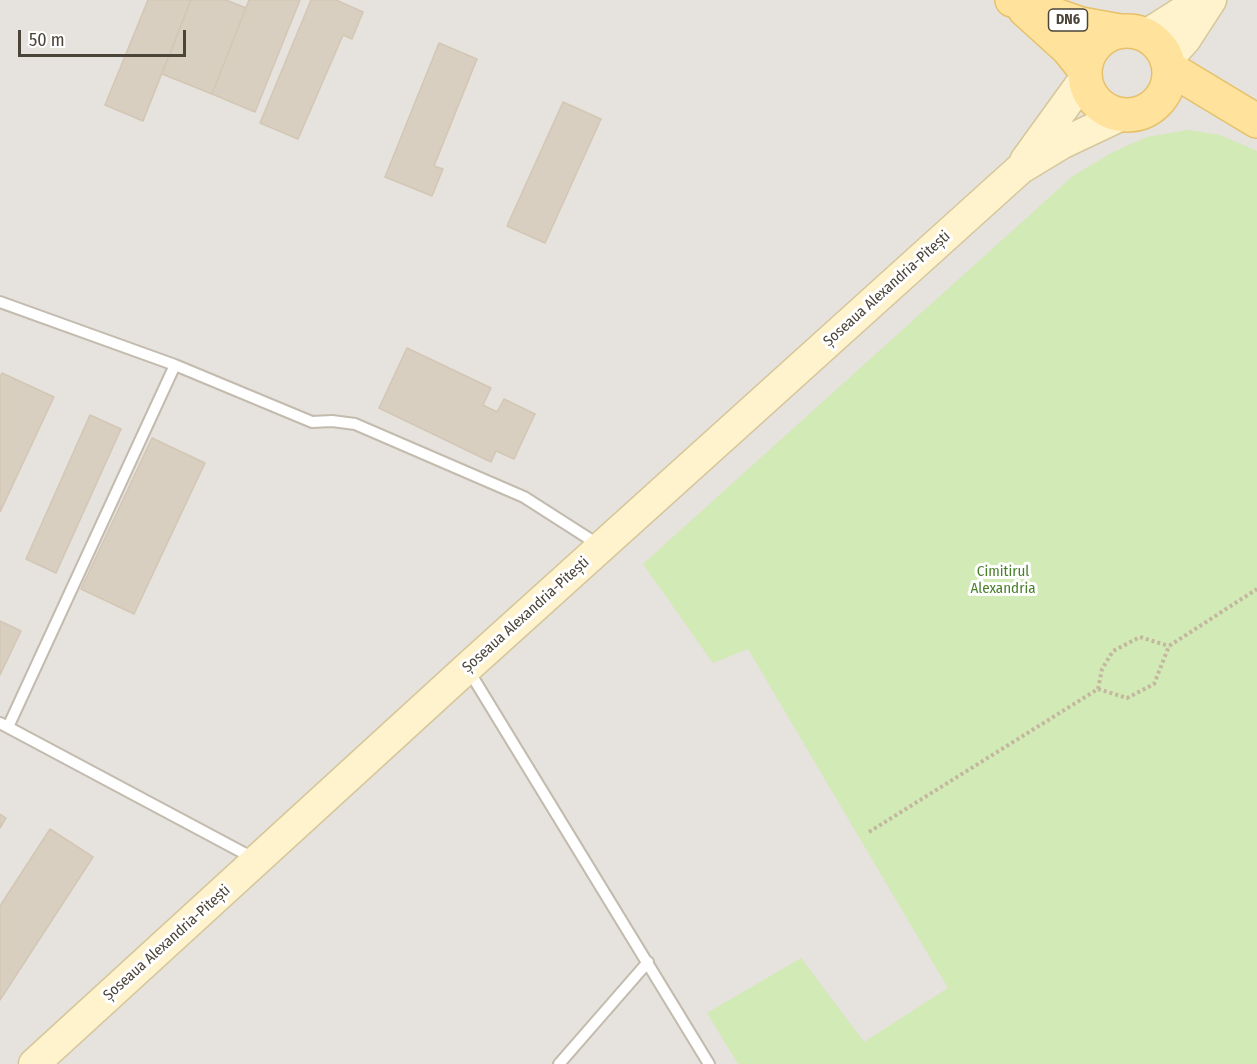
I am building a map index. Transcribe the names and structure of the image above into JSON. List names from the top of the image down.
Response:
{
  "streets": {
    "main road": ["DN6", "Șoseaua Alexandria-Pitești"]
  },
  "crossings": [
    ["DN6", "Șoseaua Alexandria-Pitești"]
  ],
  "parks": ["Cimitirul Alexandria"],
  "scale_bar": "50 m"
}
